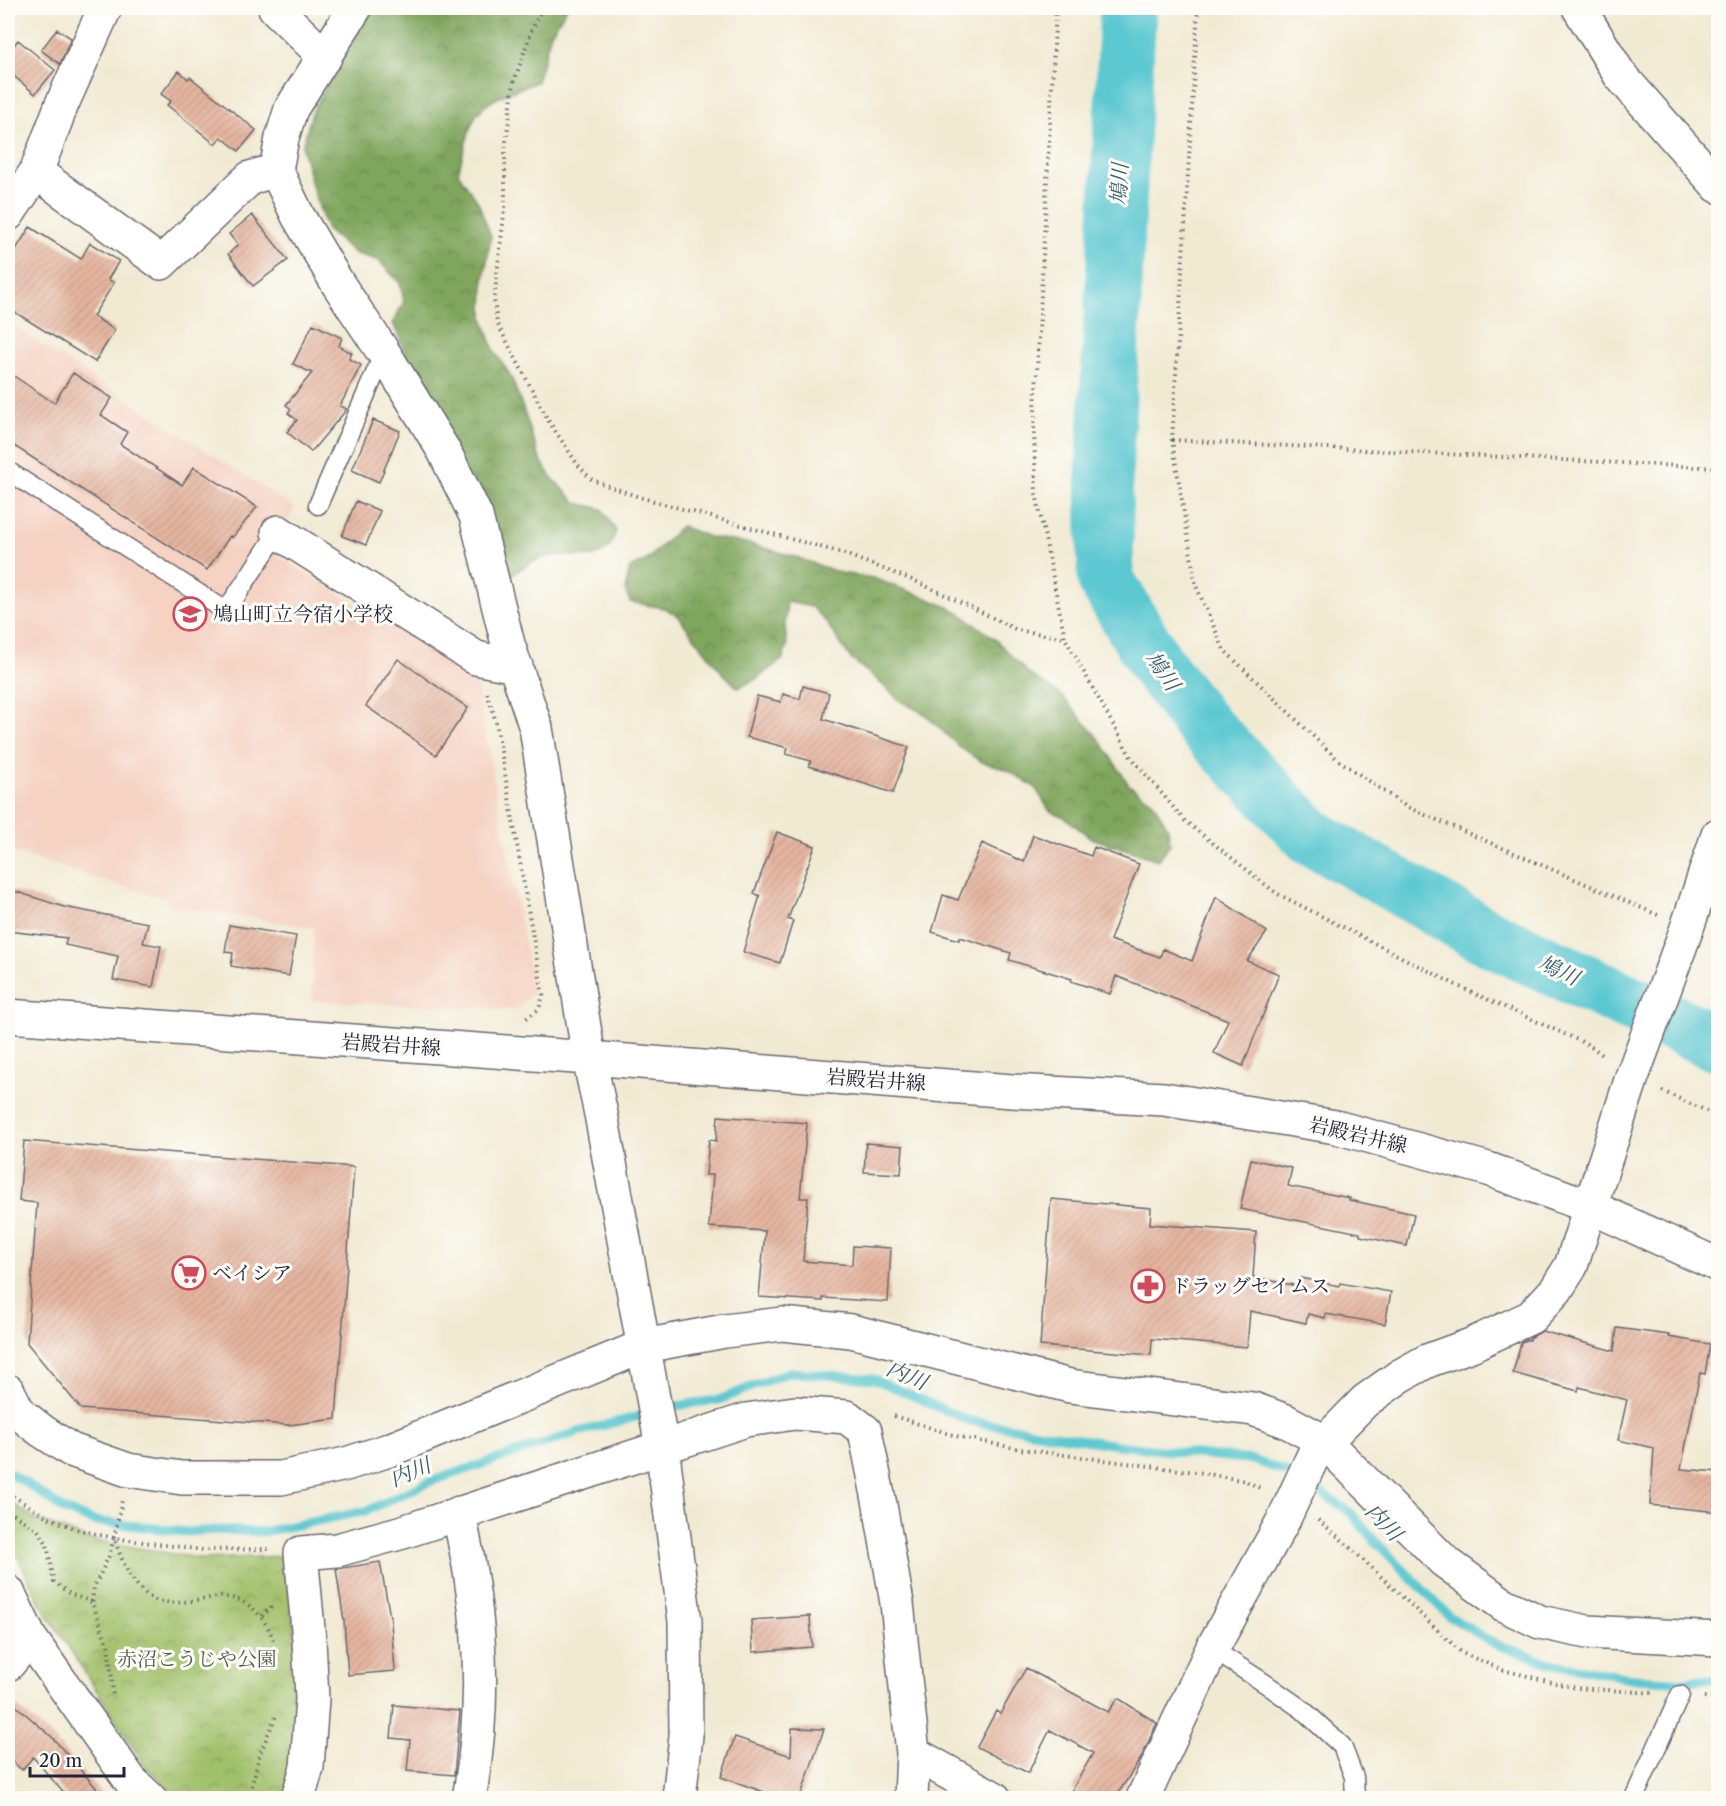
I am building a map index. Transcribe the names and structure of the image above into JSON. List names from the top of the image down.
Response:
{
  "streets": {
    "street": ["岩殿岩井線"]
  },
  "water": ["鳩川", "内川"],
  "parks": ["赤沼こうじや公園"],
  "places": {
    "school or university": ["鳩山町立今宿小学校"],
    "supermarket": ["ベイシア"],
    "pharmacy": ["ドラッグセイムス"]
  },
  "scale_bar": "20 m"
}
